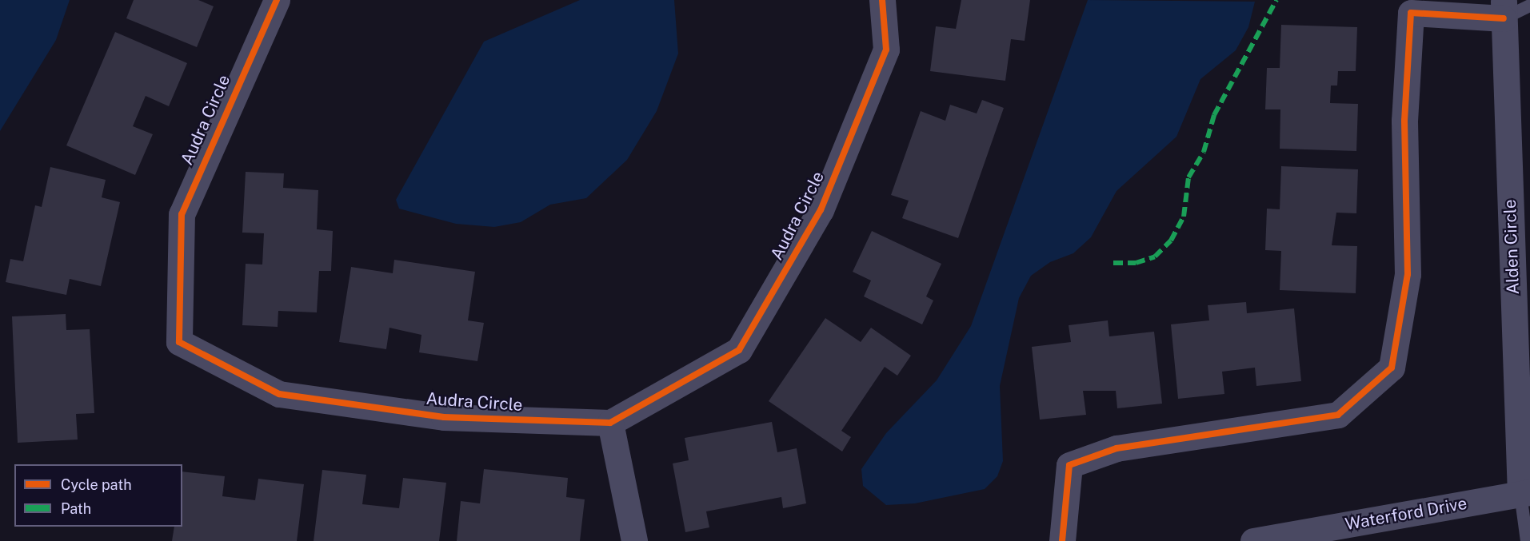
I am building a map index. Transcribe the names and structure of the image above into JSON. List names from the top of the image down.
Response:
{
  "streets": {
    "street": ["Audra Circle", "Alden Circle", "Waterford Drive"]
  },
  "crossings": [
    ["Alden Circle", "Waterford Drive"]
  ],
  "legend": ["Cycle path", "Path"]
}
